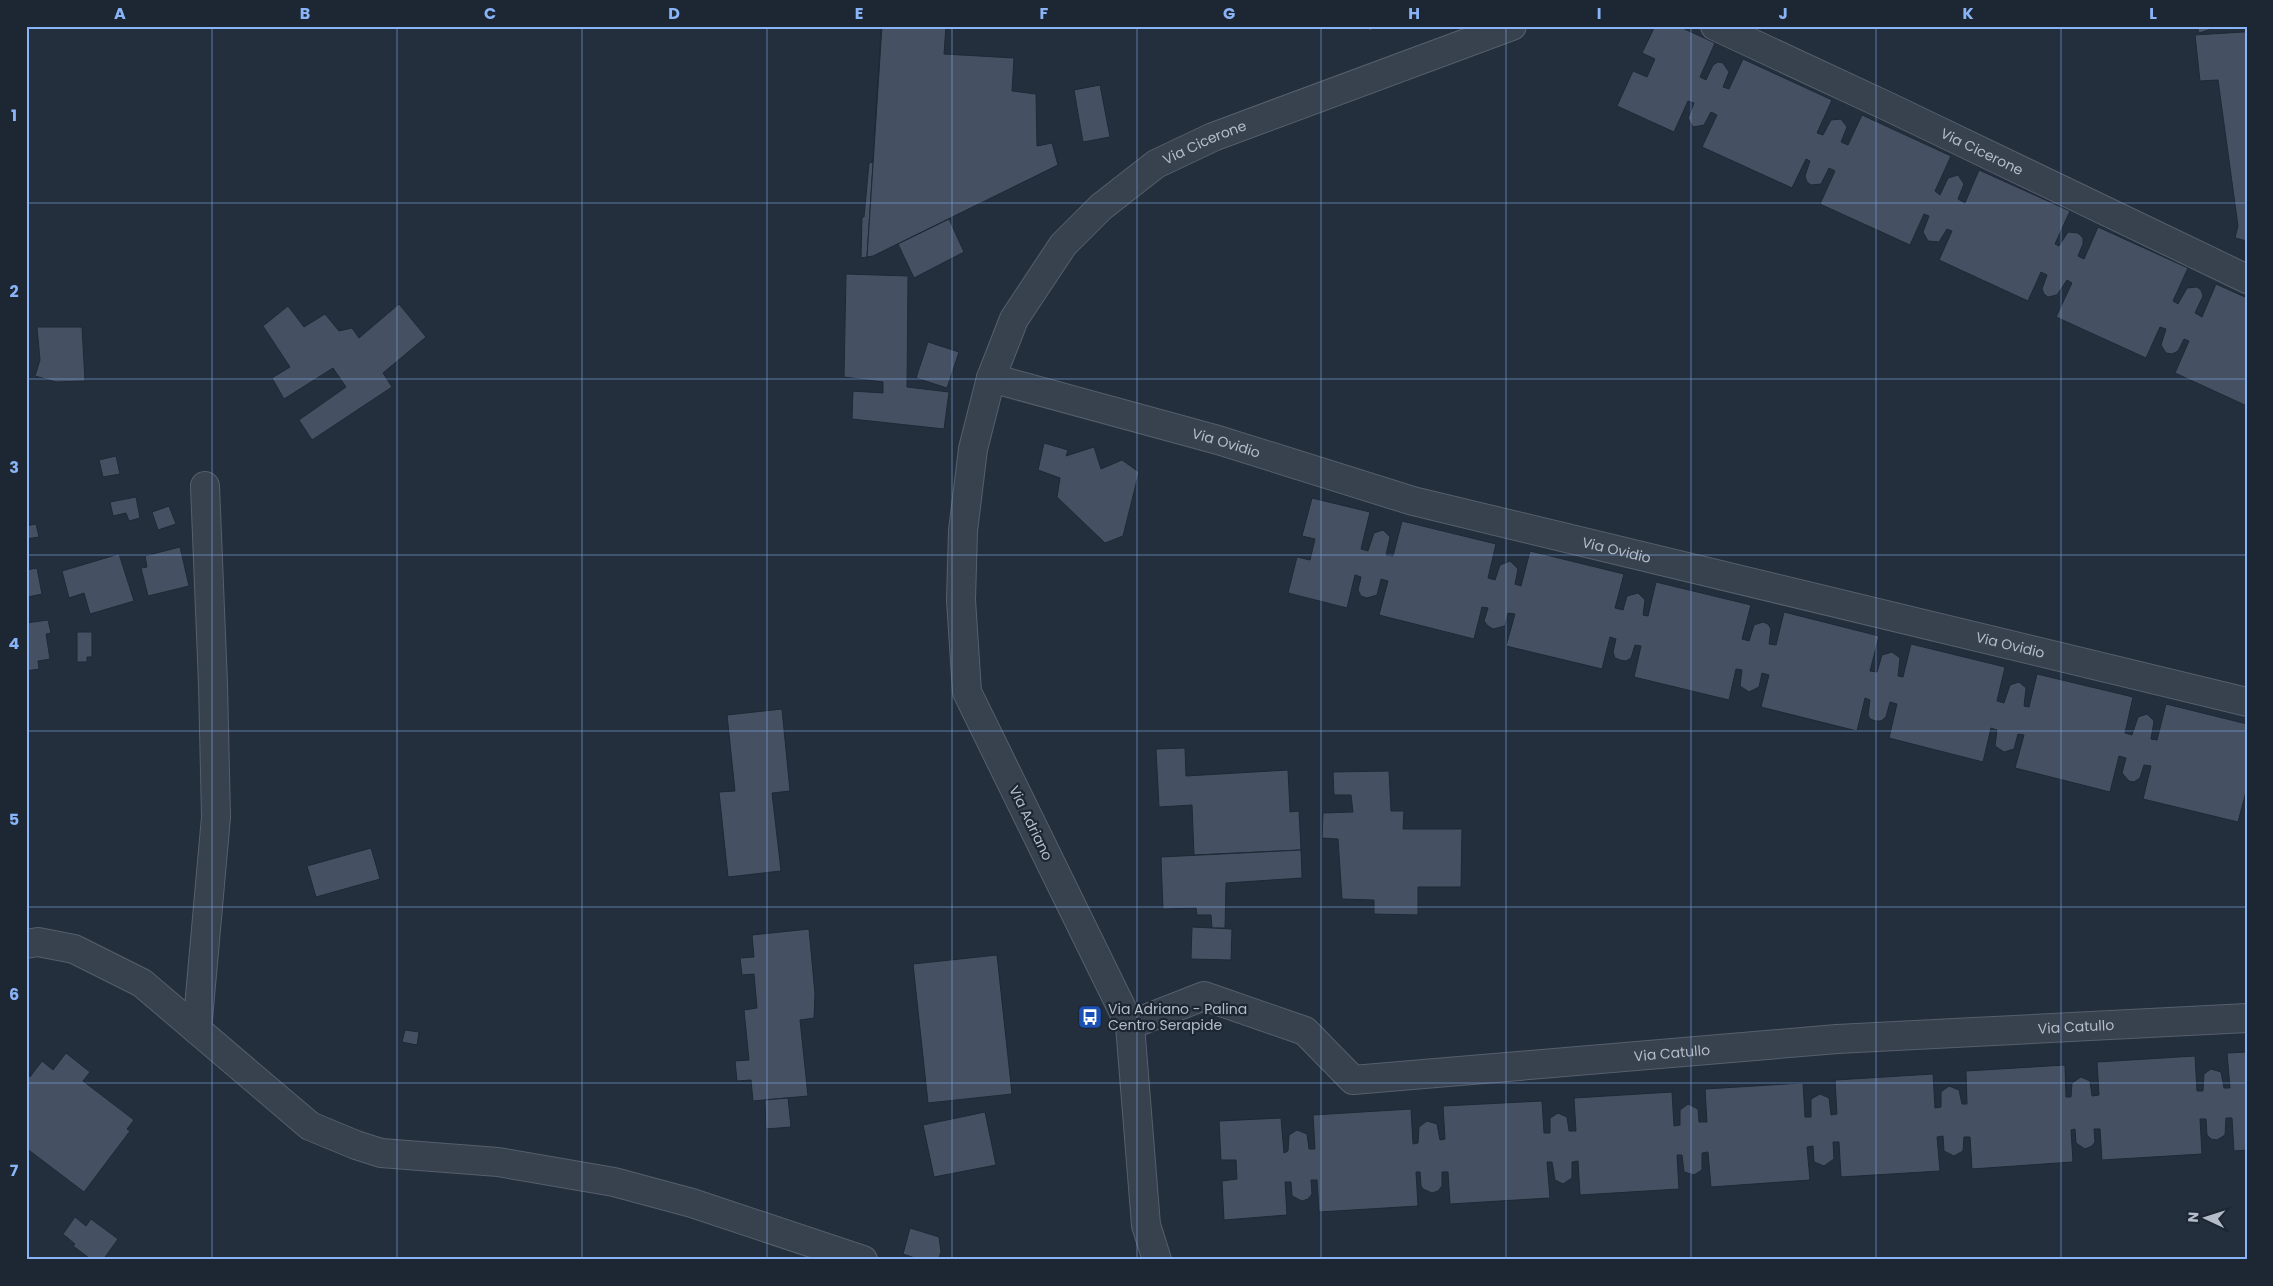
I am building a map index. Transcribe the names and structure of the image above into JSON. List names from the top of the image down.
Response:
{
  "streets": {
    "street": [
      "Via Cicerone",
      "Via Ovidio",
      "Via Adriano",
      "Via Catullo"
    ]
  },
  "crossings": [
    ["Via Cicerone", "Via Ovidio"],
    ["Via Cicerone", "Via Adriano"],
    ["Via Ovidio", "Via Adriano"],
    ["Via Adriano", "Via Catullo"]
  ],
  "places": {
    "bus stop": ["Via Adriano - Palina Centro Serapide"]
  },
  "north": "left",
  "grid": {
    "columns": [
      "A",
      "B",
      "C",
      "D",
      "E",
      "F",
      "G",
      "H",
      "I",
      "J",
      "K",
      "L"
    ],
    "rows": [
      "1",
      "2",
      "3",
      "4",
      "5",
      "6",
      "7"
    ]
  }
}
